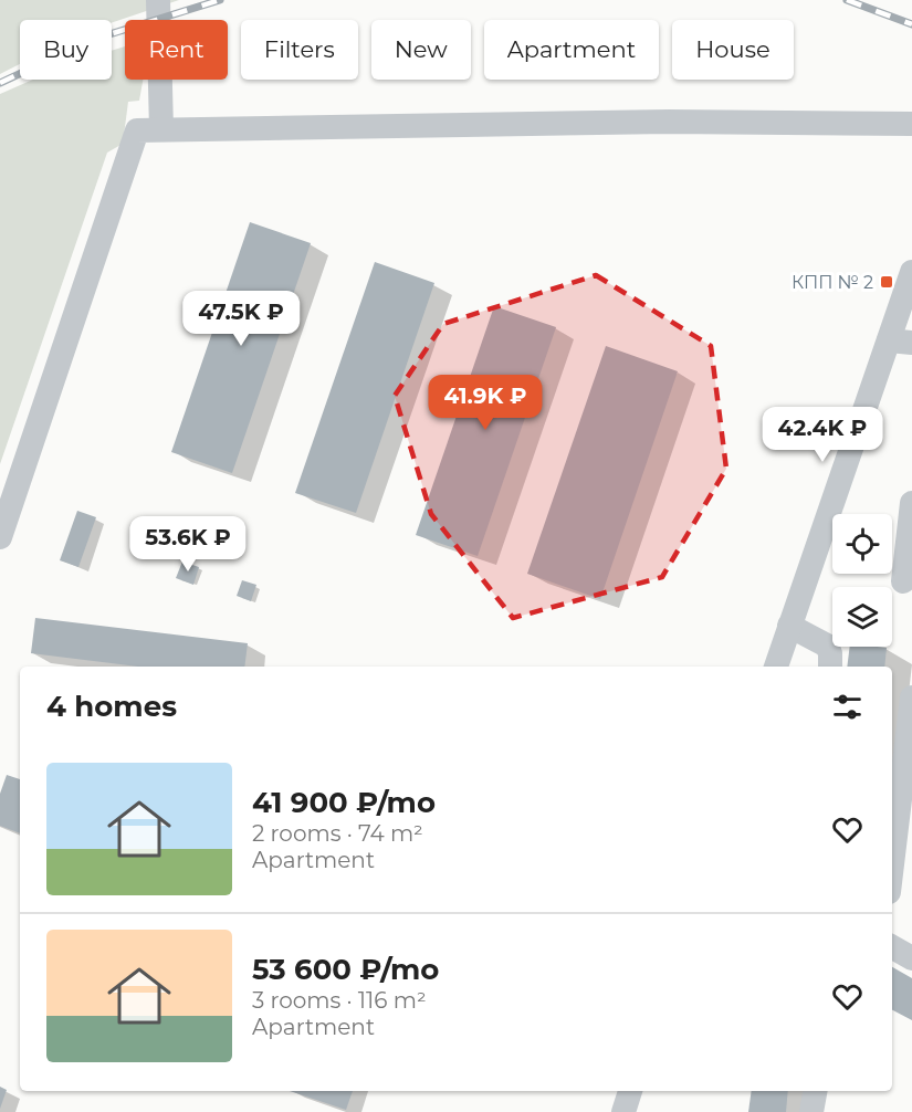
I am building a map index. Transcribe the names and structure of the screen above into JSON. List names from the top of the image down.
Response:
{
  "places": {
    "transit": ["КПП № 2"]
  },
  "page": {
    "chip": [
      "Buy",
      "Rent",
      "Filters",
      "New",
      "Apartment",
      "House"
    ],
    "price": [
      "47.5K ₽",
      "41.9K ₽",
      "42.4K ₽",
      "53.6K ₽"
    ],
    "heading": "4 homes",
    "list": [
      {
        "name": "41 900 ₽/mo",
        "note": "2 rooms · 74 m² · Apartment"
      },
      {
        "name": "53 600 ₽/mo",
        "note": "3 rooms · 116 m² · Apartment"
      }
    ]
  }
}
